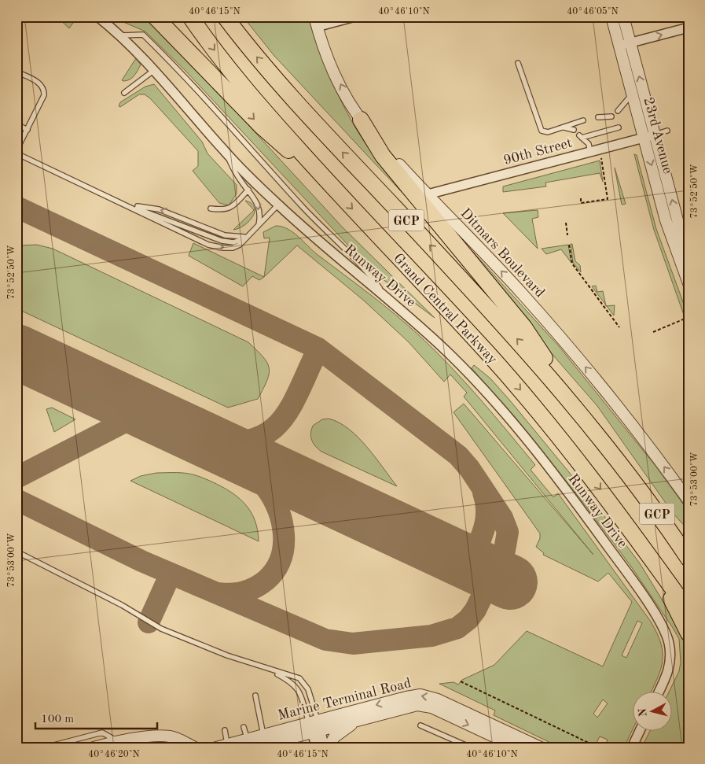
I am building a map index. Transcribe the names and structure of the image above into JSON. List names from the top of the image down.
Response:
{
  "streets": {
    "highway": ["GCP", "Grand Central Parkway"],
    "street": [
      "23rd Avenue",
      "90th Street",
      "Ditmars Boulevard",
      "Runway Drive",
      "Marine Terminal Road"
    ]
  },
  "crossings": [
    ["23rd Avenue", "90th Street"],
    ["90th Street", "Ditmars Boulevard"]
  ],
  "one_way": ["Ditmars Boulevard"],
  "scale_bar": "100 m",
  "north": "left",
  "coordinates": [
    "40°46'15\"N",
    "40°46'10\"N",
    "40°46'05\"N",
    "73°52'50\"W",
    "73°53'00\"W",
    "40°46'20\"N"
  ]
}
